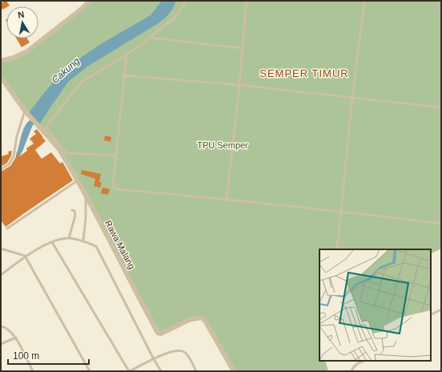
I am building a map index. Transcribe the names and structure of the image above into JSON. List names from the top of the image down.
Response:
{
  "streets": {
    "street": ["Rawa Malang"]
  },
  "districts": ["SEMPER TIMUR"],
  "water": ["Cakung"],
  "parks": ["TPU Semper"],
  "scale_bar": "100 m",
  "north": "top"
}
